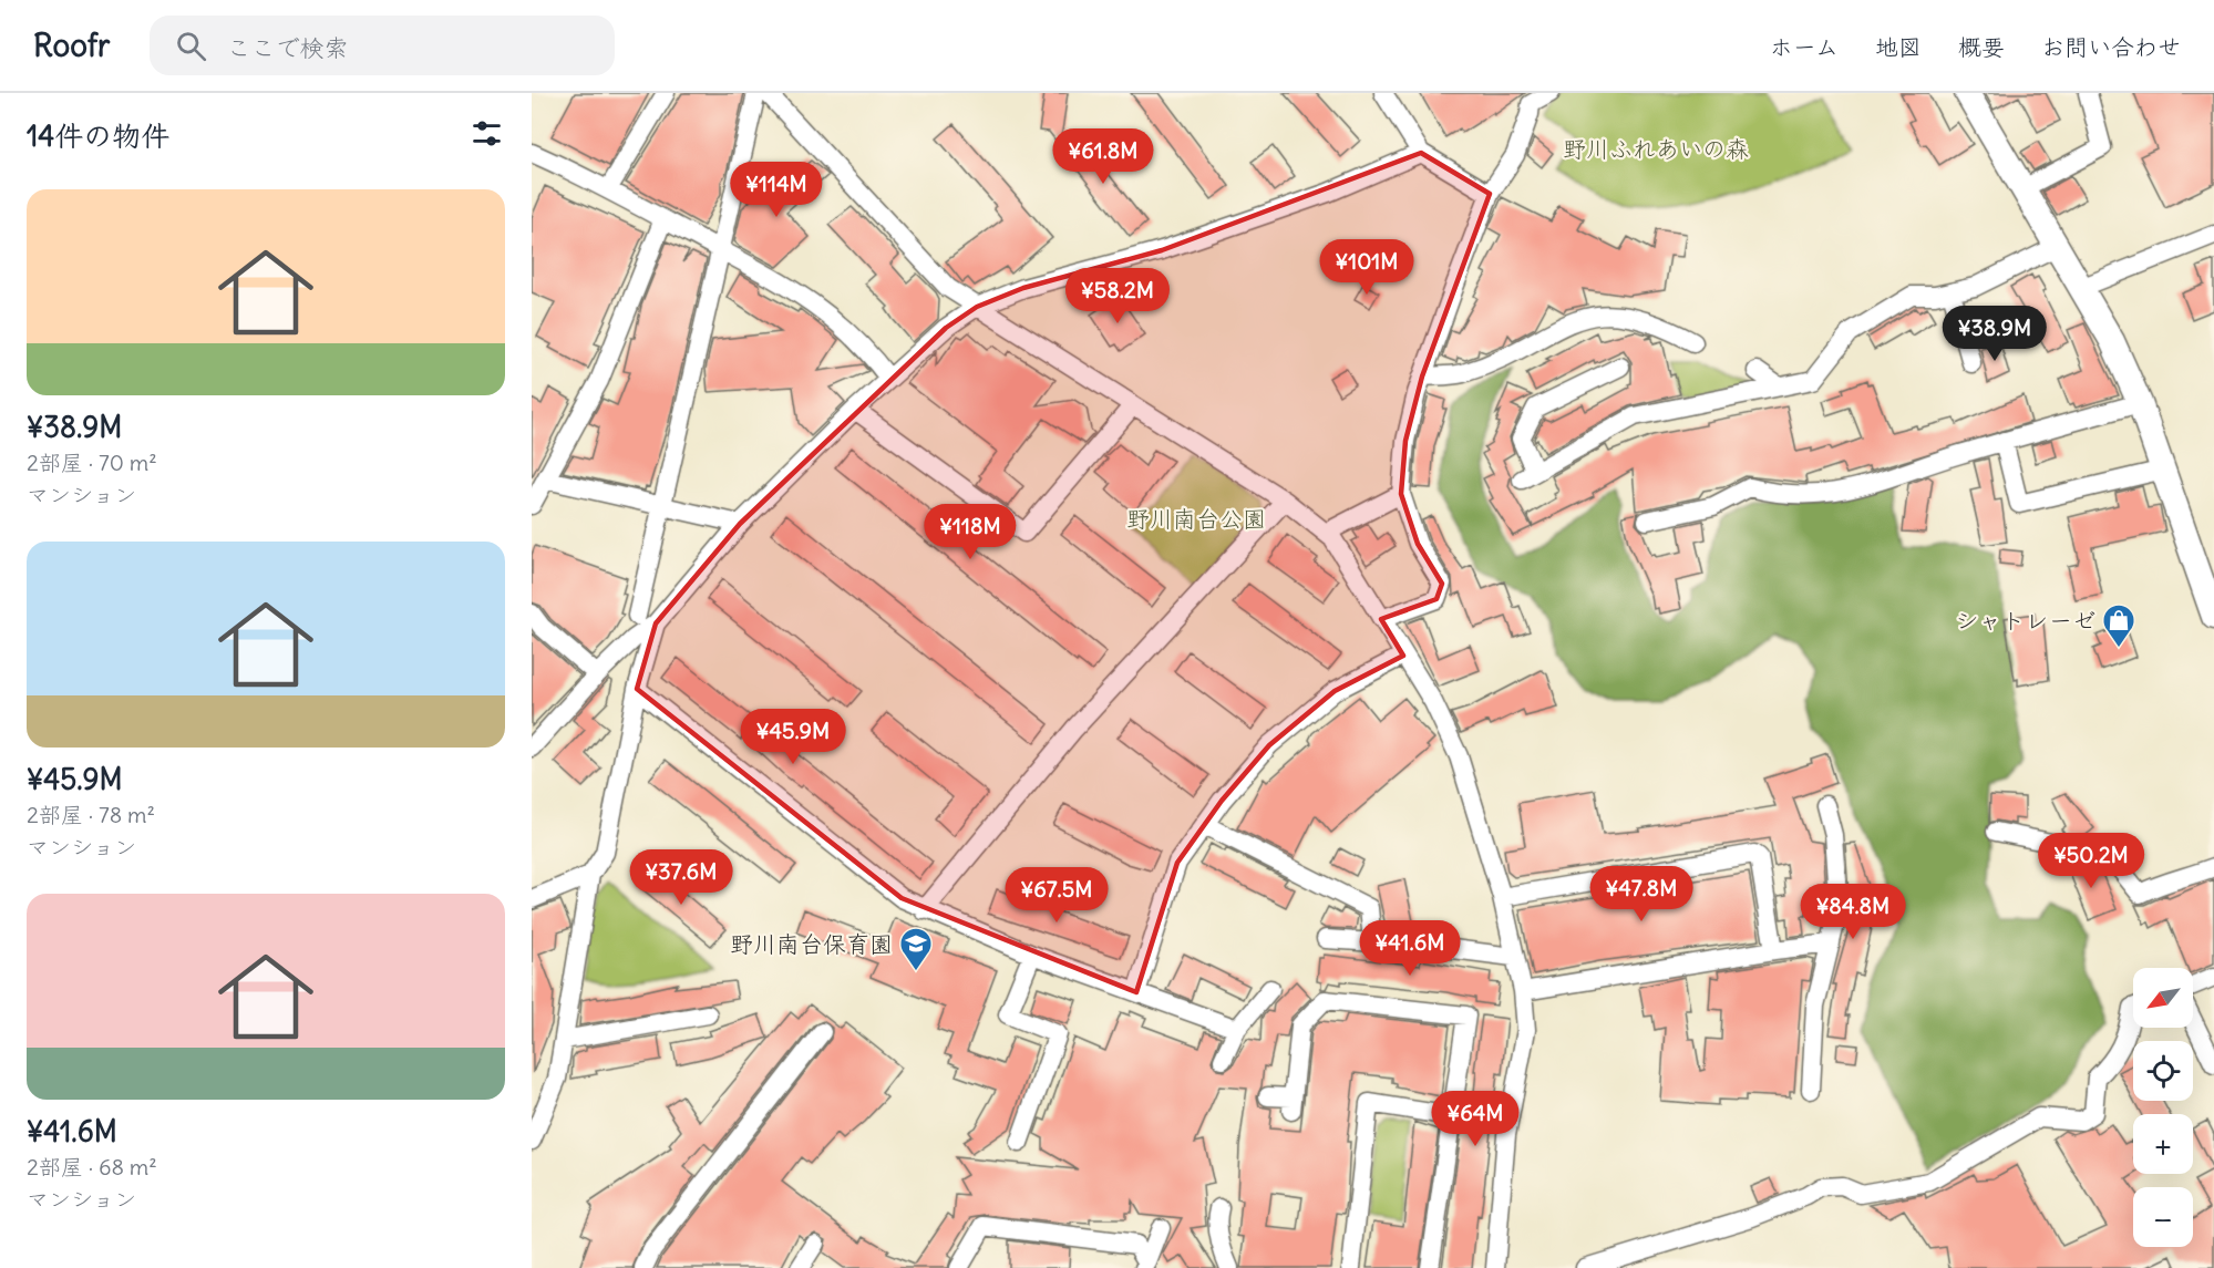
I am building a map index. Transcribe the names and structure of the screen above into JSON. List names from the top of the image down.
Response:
{
  "parks": ["野川ふれあいの森", "野川南台公園"],
  "places": {
    "shop": ["シャトレーゼ"],
    "school or university": ["野川南台保育園"]
  },
  "north": "bottom left",
  "page": {
    "header": "Roofr",
    "search": "ここで検索",
    "nav": [
      "ホーム",
      "地図",
      "概要",
      "お問い合わせ"
    ],
    "heading": "14件の物件",
    "price": [
      "¥61.8M",
      "¥114M",
      "¥101M",
      "¥58.2M",
      "¥38.9M",
      "¥118M",
      "¥45.9M",
      "¥50.2M",
      "¥37.6M",
      "¥47.8M",
      "¥67.5M",
      "¥84.8M",
      "¥41.6M",
      "¥64M"
    ],
    "list": [
      {
        "name": "¥38.9M",
        "note": "2部屋 · 70 m² · マンション"
      },
      {
        "name": "¥45.9M",
        "note": "2部屋 · 78 m² · マンション"
      },
      {
        "name": "¥41.6M",
        "note": "2部屋 · 68 m² · マンション"
      }
    ],
    "map_buttons": ["+", "−"]
  }
}
